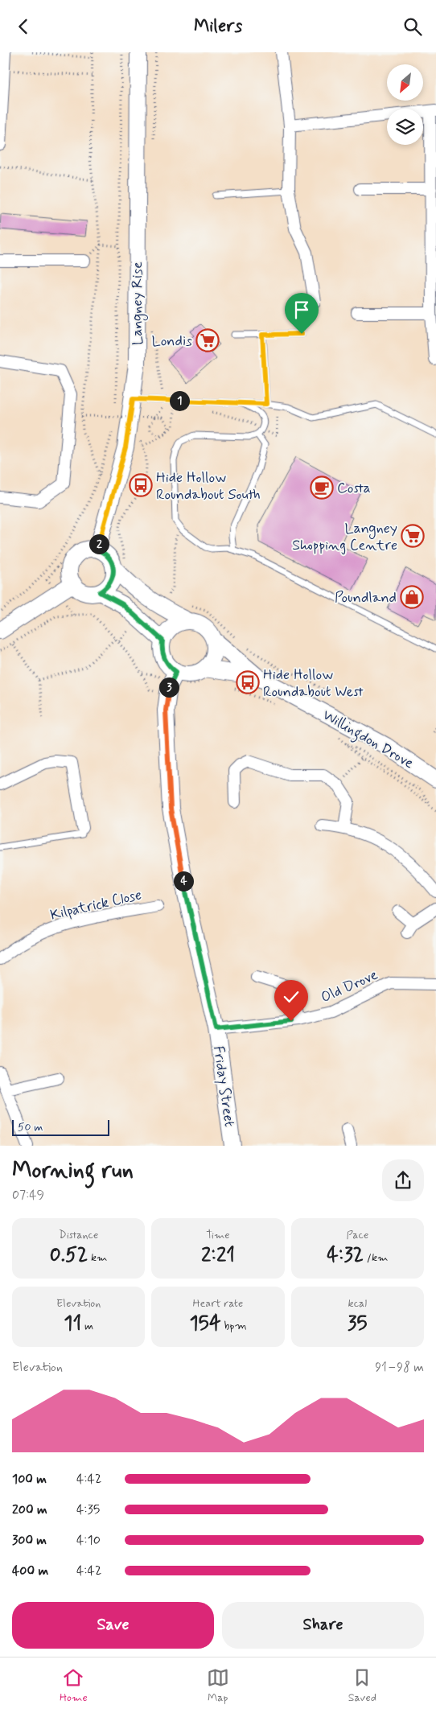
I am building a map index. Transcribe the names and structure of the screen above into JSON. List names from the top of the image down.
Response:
{
  "streets": {
    "main road": ["Langney Rise", "Willingdon Drove", "Friday Street"],
    "street": ["Kilpatrick Close", "Old Drove"]
  },
  "crossings": [
    ["Willingdon Drove", "Friday Street"],
    ["Old Drove", "Friday Street"]
  ],
  "places": {
    "supermarket": ["Londis", "Langney Shopping Centre"],
    "bus stop": ["Hide Hollow Roundabout South", "Hide Hollow Roundabout West"],
    "cafe": ["Costa"],
    "shop": ["Poundland"]
  },
  "scale_bar": "50 m",
  "north": "bottom left",
  "page": {
    "header": "Milers",
    "pins": [
      "1",
      "2",
      "3",
      "4"
    ],
    "scale": "50 m",
    "heading": ["Morning run", "07:49"],
    "stats": [
      ["Distance", "0.52 km"],
      ["Time", "2:21"],
      ["Pace", "4:32 /km"],
      ["Elevation", "11 m"],
      ["Heart rate", "154 bpm"],
      ["kcal", "35"]
    ],
    "chart": ["Elevation", "91–98 m"],
    "list": [
      {
        "name": "100 m",
        "note": "4:42"
      },
      {
        "name": "200 m",
        "note": "4:35"
      },
      {
        "name": "300 m",
        "note": "4:10"
      },
      {
        "name": "400 m",
        "note": "4:42"
      }
    ],
    "buttons": ["Save", "Share"],
    "tabs": ["Home", "Map", "Saved"]
  }
}
